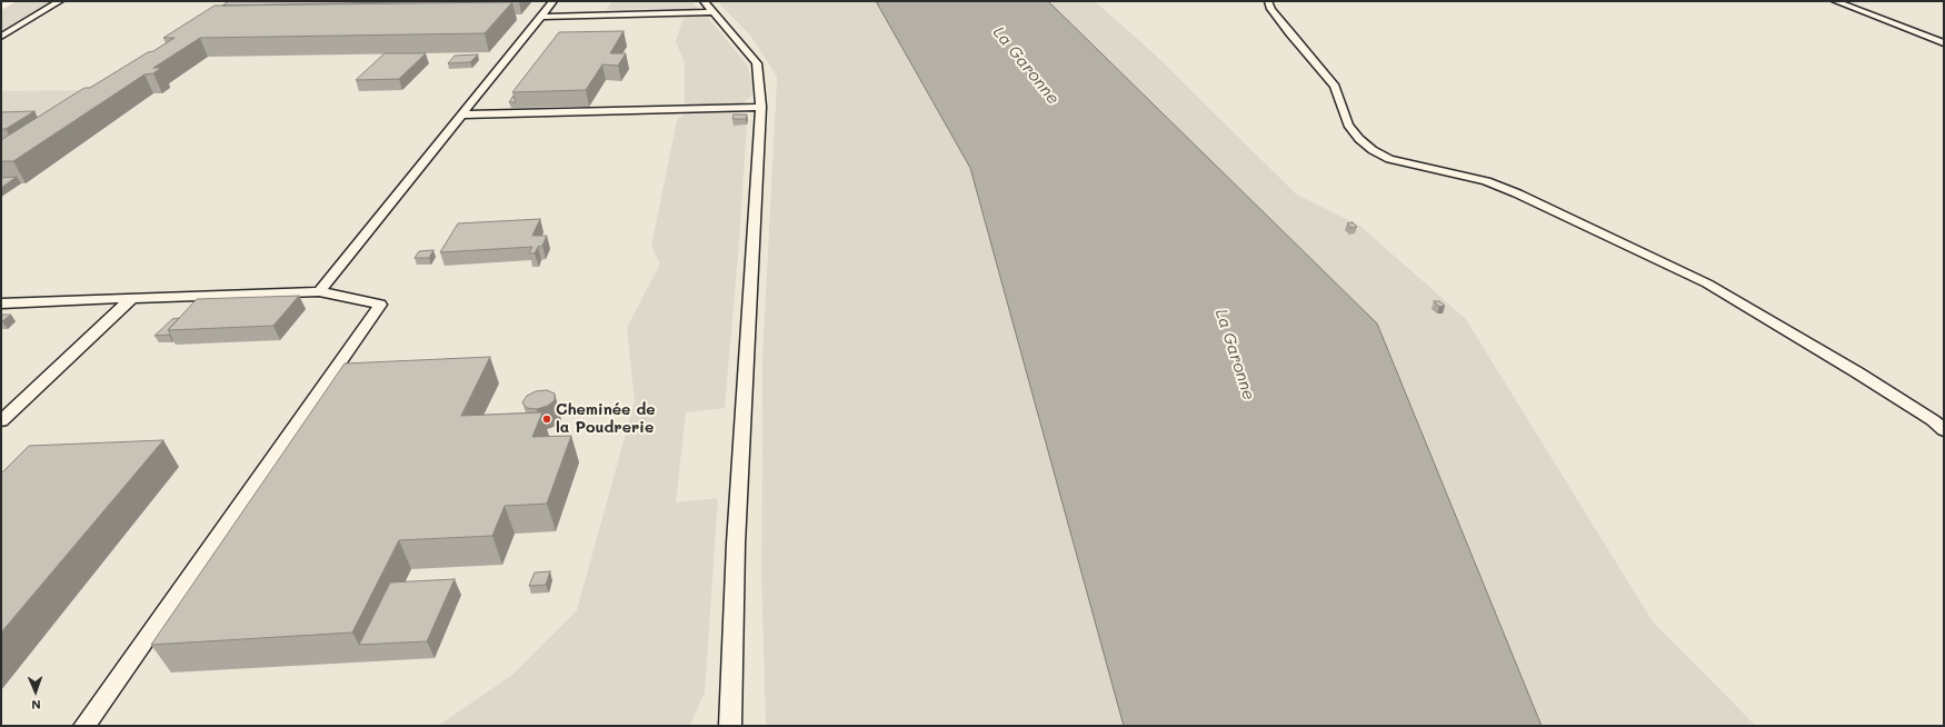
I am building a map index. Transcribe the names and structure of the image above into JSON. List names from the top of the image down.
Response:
{
  "water": ["La Garonne"],
  "places": ["Cheminée de la Poudrerie"],
  "north": "bottom"
}
